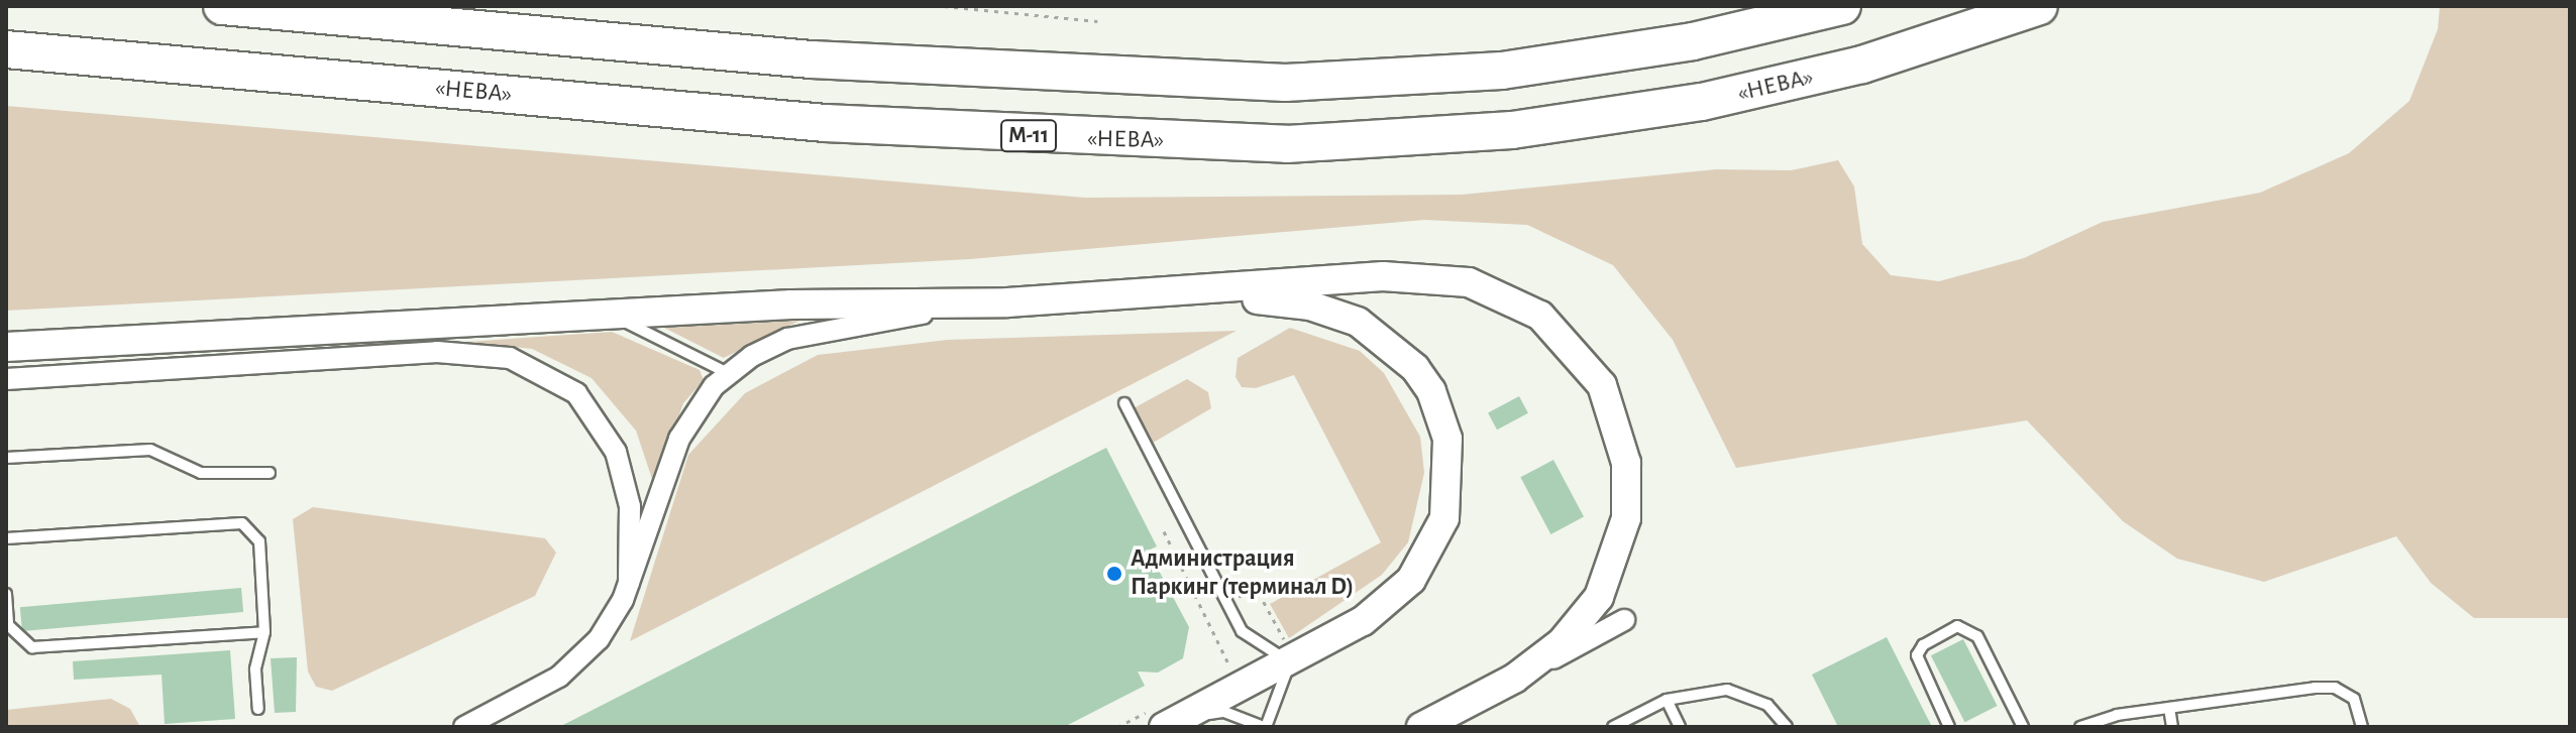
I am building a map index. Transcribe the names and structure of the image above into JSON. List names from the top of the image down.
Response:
{
  "streets": {
    "highway": ["«НЕВА»", "М-11"]
  },
  "places": ["Администрация Паркинг (терминал D)"]
}
